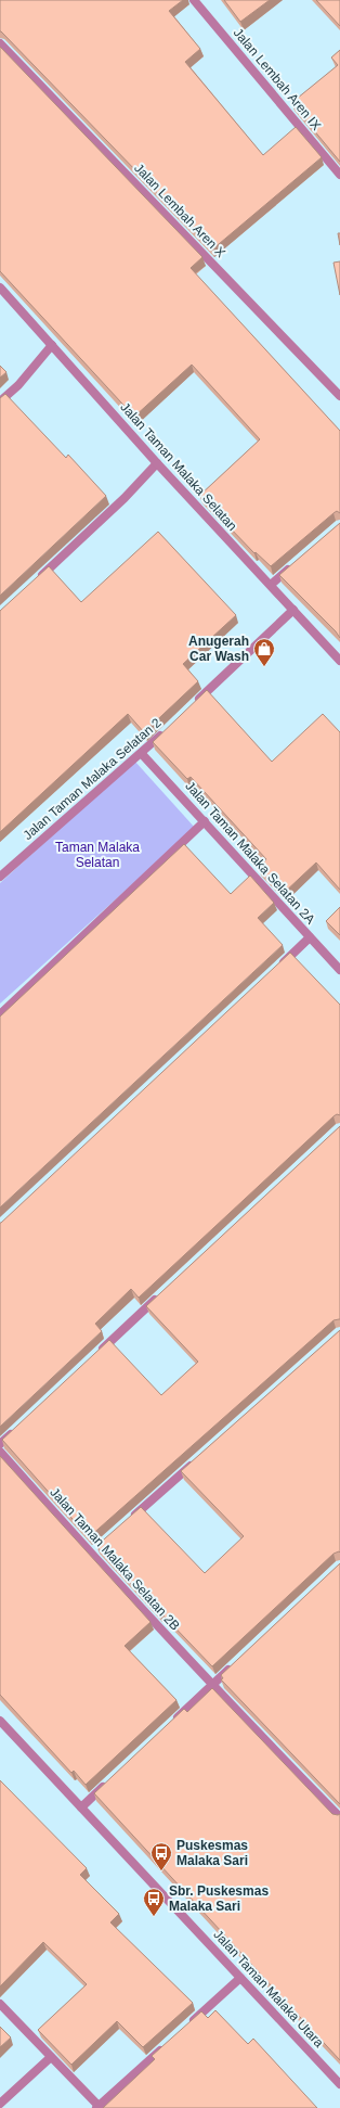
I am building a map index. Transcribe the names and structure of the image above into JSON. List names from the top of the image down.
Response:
{
  "streets": {
    "street": [
      "Jalan Lembah Aren IX",
      "Jalan Lembah Aren X",
      "Jalan Taman Malaka Selatan",
      "Jalan Taman Malaka Selatan 2",
      "Jalan Taman Malaka Selatan 2A",
      "Jalan Taman Malaka Selatan 2B",
      "Jalan Taman Malaka Utara"
    ]
  },
  "crossings": [
    ["Jalan Taman Malaka Selatan 2", "Jalan Taman Malaka Selatan 2A"]
  ],
  "parks": ["Taman Malaka Selatan"],
  "places": {
    "shop": ["Anugerah Car Wash"],
    "bus stop": ["Puskesmas Malaka Sari", "Sbr. Puskesmas Malaka Sari"]
  }
}
